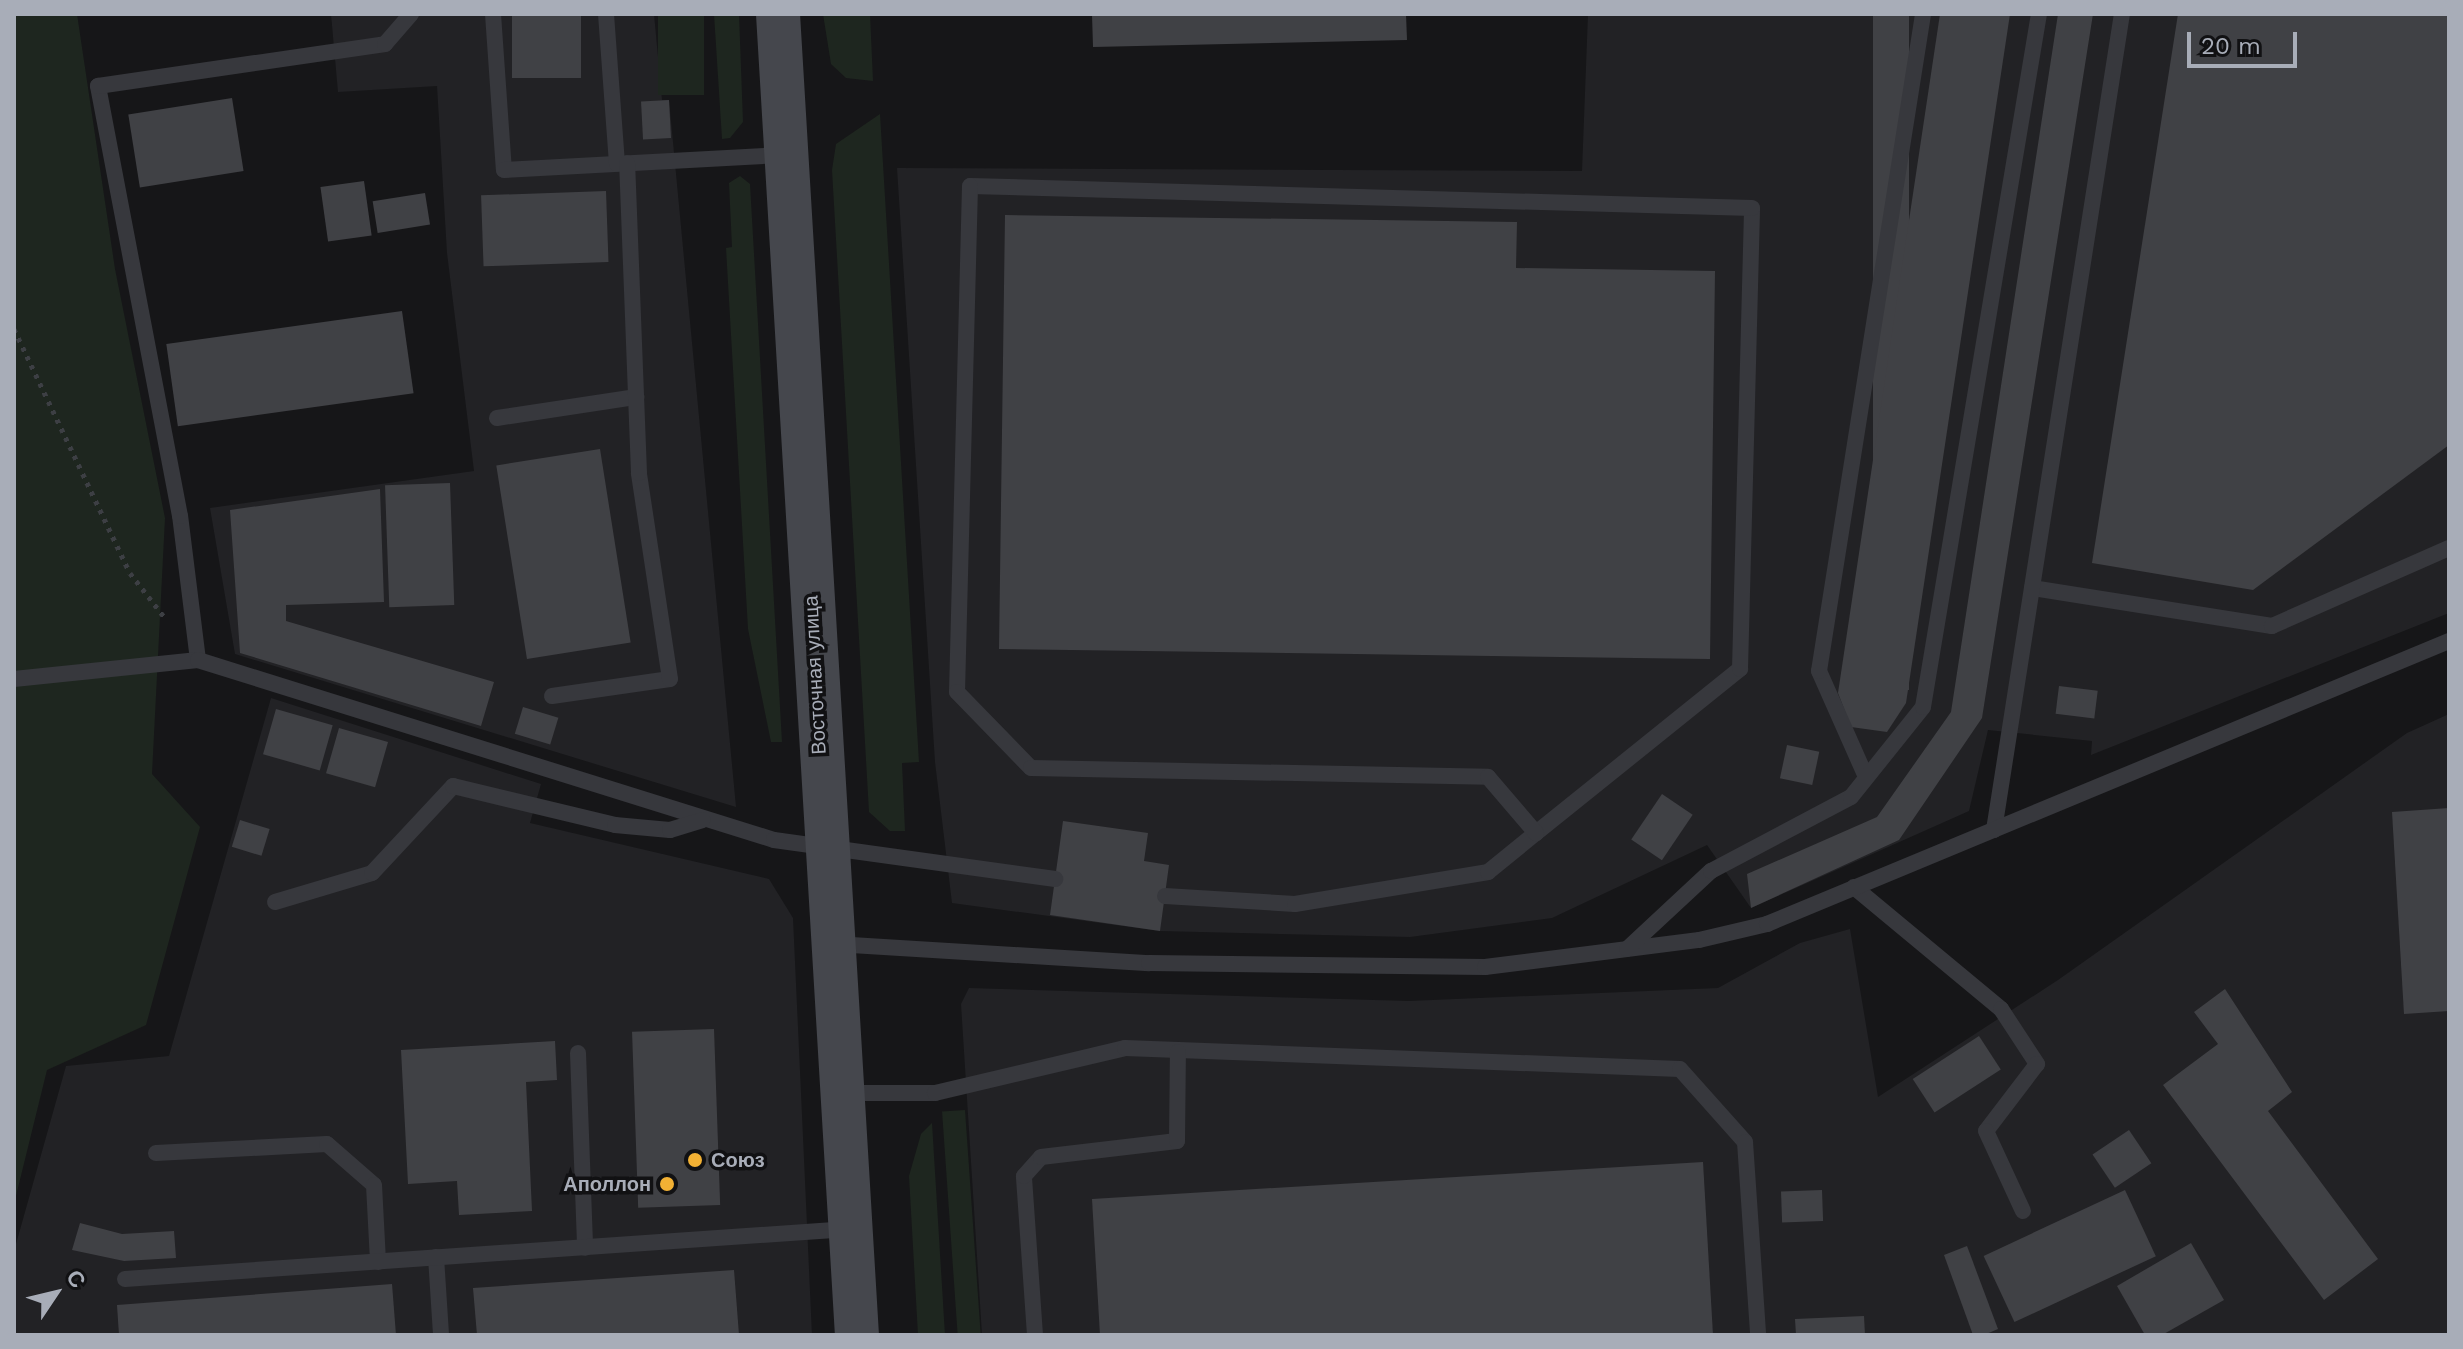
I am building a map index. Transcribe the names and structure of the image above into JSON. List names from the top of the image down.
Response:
{
  "streets": {
    "street": ["Восточная улица"]
  },
  "places": ["Союз", "Аполлон"],
  "scale_bar": "20 m",
  "north": "top right"
}
